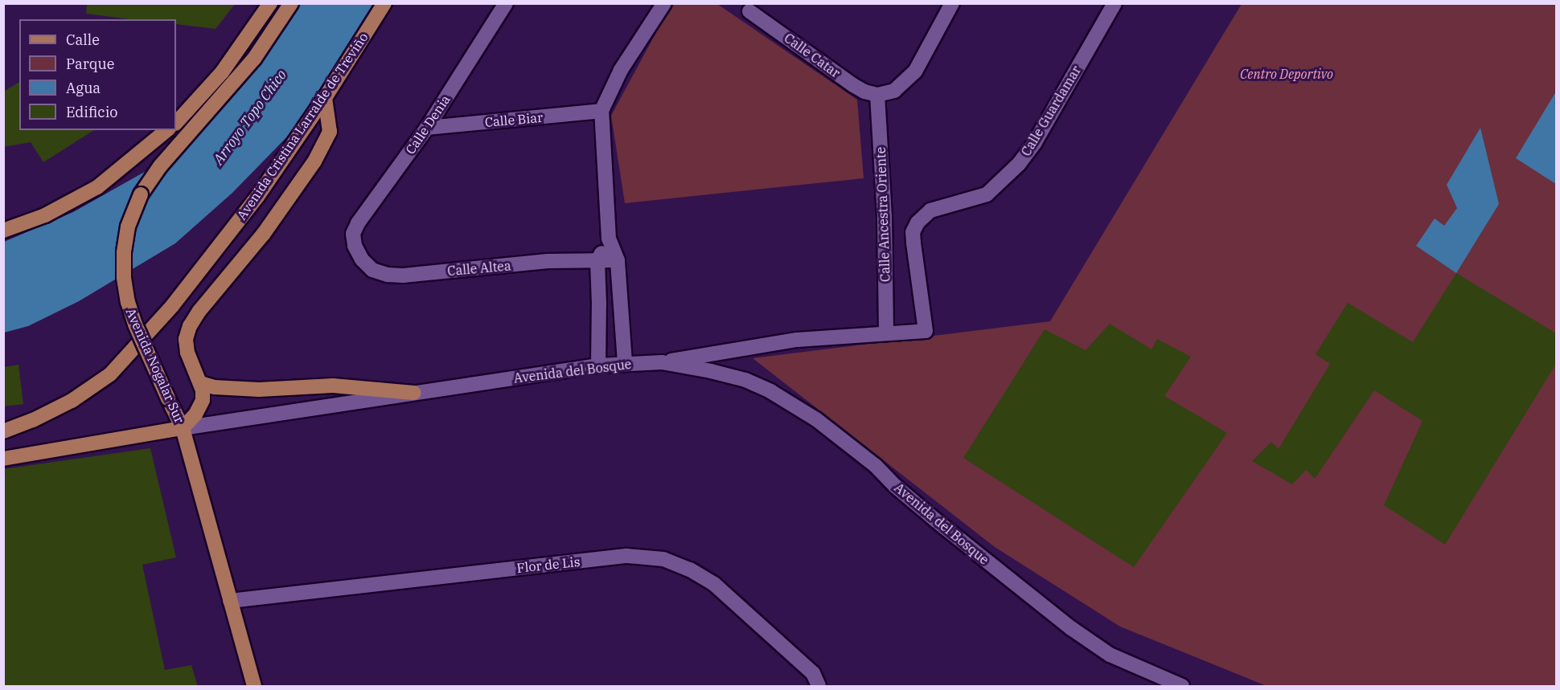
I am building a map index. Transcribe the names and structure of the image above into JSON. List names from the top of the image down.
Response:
{
  "streets": {
    "main road": ["Avenida Cristina Larralde de Treviño", "Avenida Nogalar Sur"],
    "street": [
      "Calle Catar",
      "Calle Guardamar",
      "Calle Biar",
      "Calle Denia",
      "Calle Ancestra Oriente",
      "Calle Altea",
      "Avenida del Bosque",
      "Flor de Lis"
    ]
  },
  "crossings": [
    ["Calle Catar", "Calle Ancestra Oriente"],
    ["Calle Guardamar", "Calle Ancestra Oriente"],
    ["Calle Biar", "Calle Denia"],
    ["Calle Denia", "Calle Altea"],
    ["Avenida Nogalar Sur", "Avenida del Bosque"],
    ["Avenida Nogalar Sur", "Flor de Lis"]
  ],
  "water": ["Arroyo Topo Chico"],
  "parks": ["Centro Deportivo"],
  "legend": [
    "Calle",
    "Parque",
    "Agua",
    "Edificio"
  ]
}
